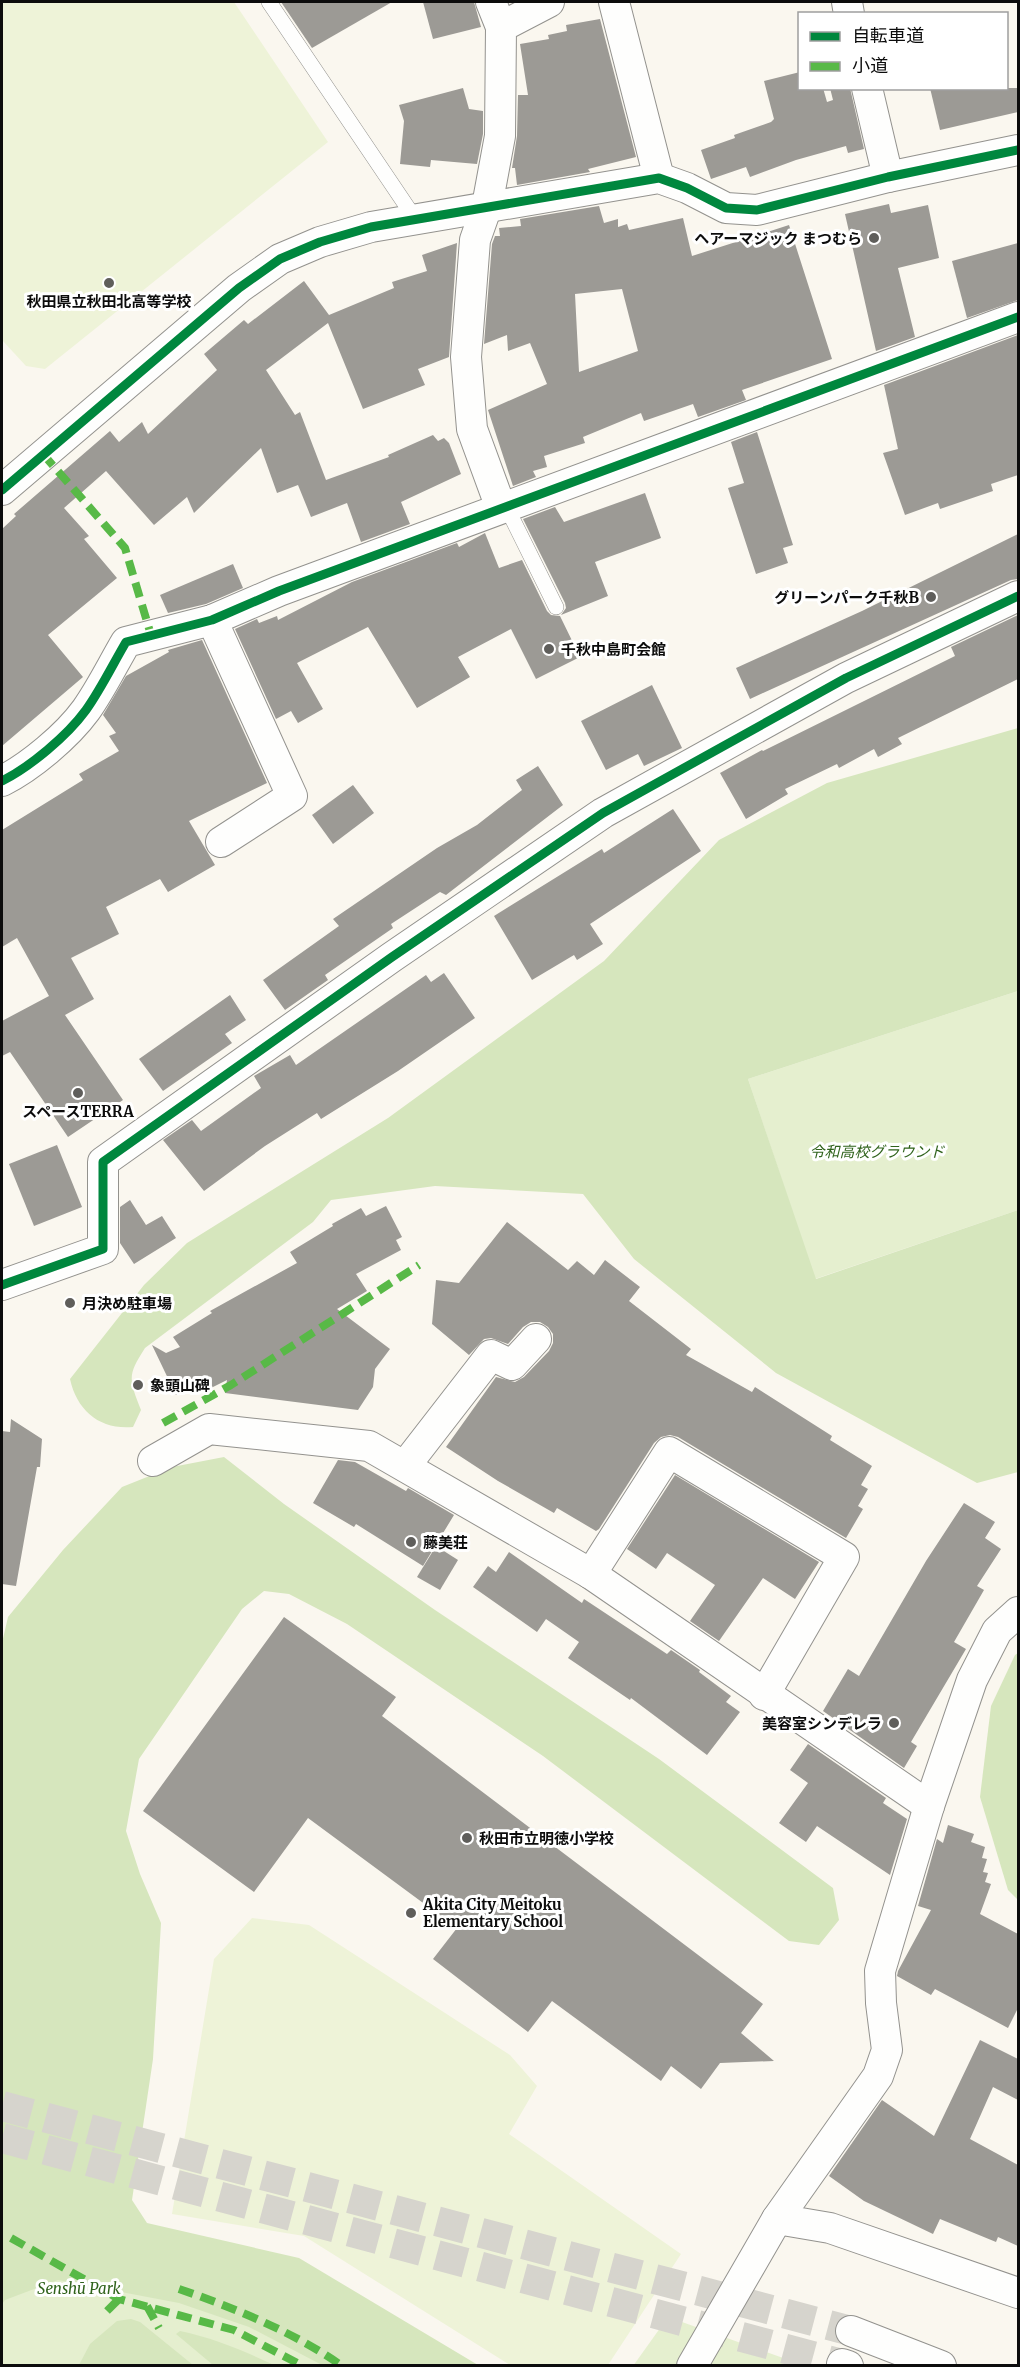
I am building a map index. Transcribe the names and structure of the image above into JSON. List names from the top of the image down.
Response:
{
  "parks": ["令和高校グラウンド", "Senshū Park"],
  "places": [
    "ヘアーマジック まつむら",
    "秋田県立秋田北高等学校",
    "グリーンパーク千秋B",
    "千秋中島町会館",
    "スペースTERRA",
    "月決め駐車場",
    "象頭山碑",
    "藤美荘",
    "美容室シンデレラ",
    "秋田市立明徳小学校",
    "Akita City Meitoku Elementary School"
  ],
  "legend": ["自転車道", "小道"]
}
